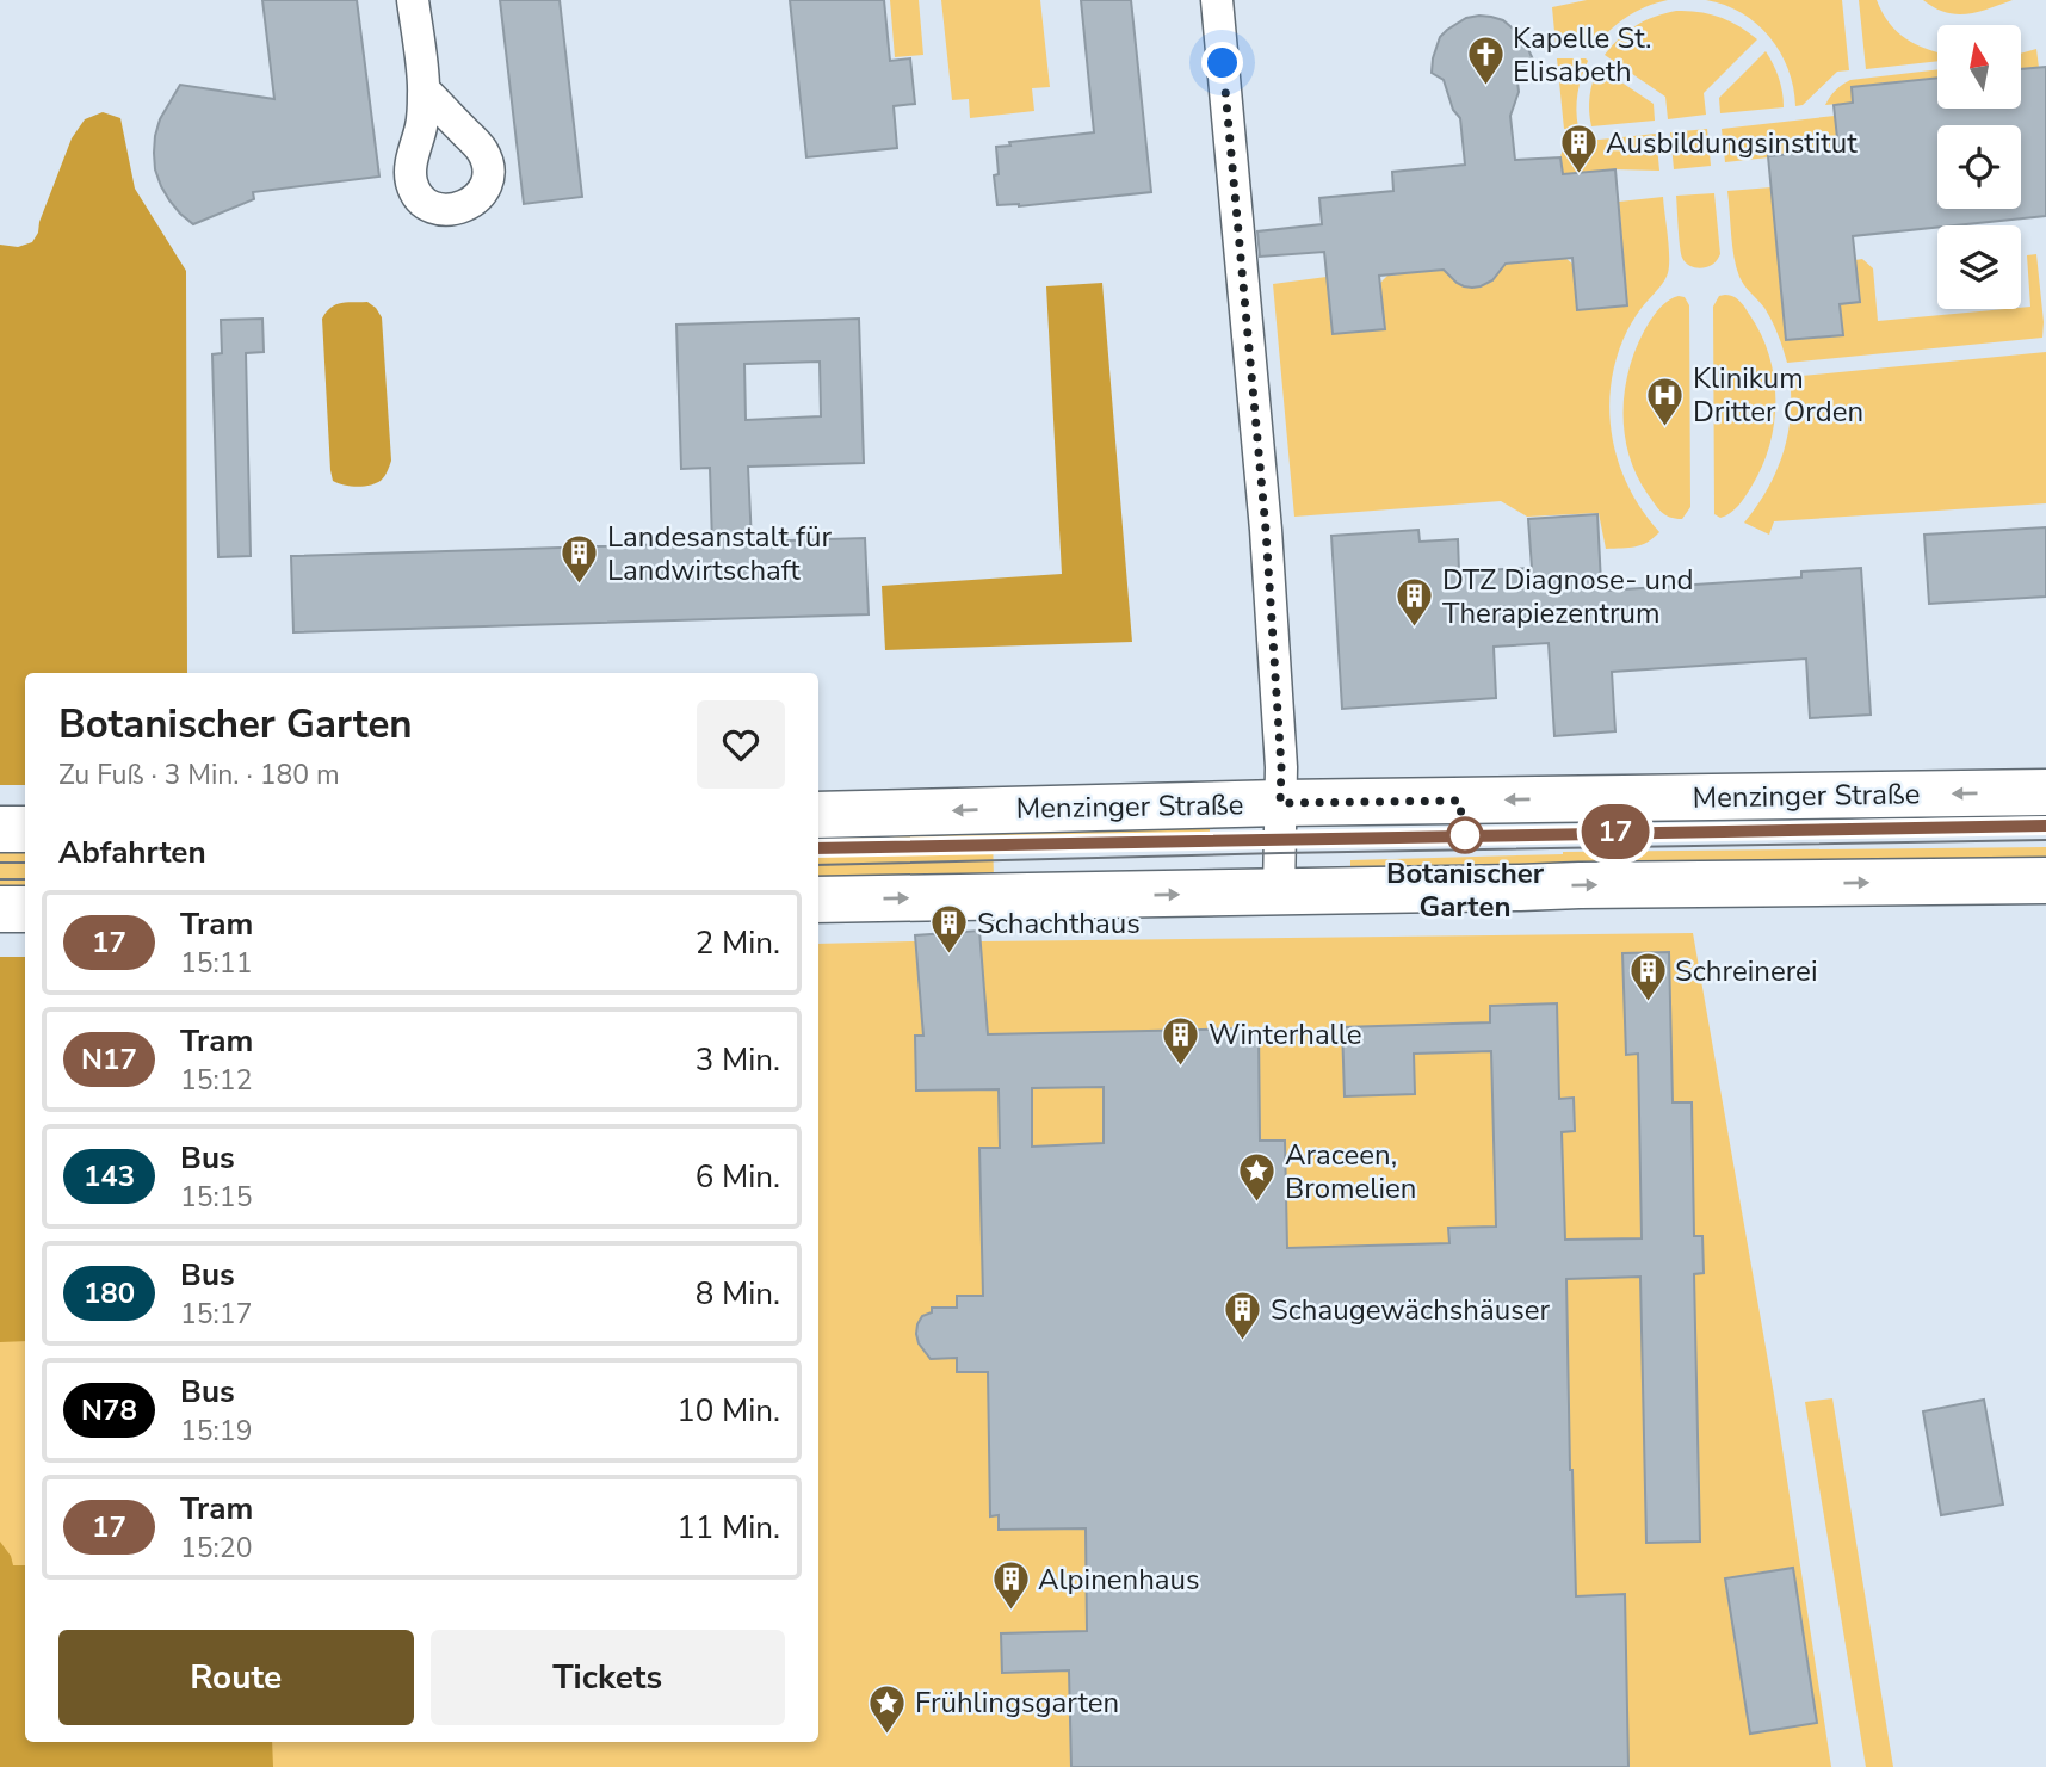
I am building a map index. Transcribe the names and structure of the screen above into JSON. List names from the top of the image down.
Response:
{
  "streets": {
    "main road": ["Menzinger Straße"]
  },
  "places": {
    "church": ["Kapelle St. Elisabeth"],
    "building": [
      "Ausbildungsinstitut",
      "Landesanstalt für Landwirtschaft",
      "DTZ Diagnose- und Therapiezentrum",
      "Schachthaus",
      "Schreinerei",
      "Winterhalle",
      "Schaugewächshäuser",
      "Alpinenhaus"
    ],
    "hospital": ["Klinikum Dritter Orden"],
    "other": ["Botanischer Garten"],
    "place": ["Araceen, Bromelien", "Frühlingsgarten"]
  },
  "lines": ["tram line 17"],
  "north": "top",
  "page": {
    "on_map": "17",
    "heading": [
      ["Botanischer Garten", "Zu Fuß · 3 Min. · 180 m"],
      "Abfahrten"
    ],
    "list": [
      {
        "mark": "17",
        "name": "Tram",
        "note": "15:11",
        "value": "2 Min."
      },
      {
        "mark": "N17",
        "name": "Tram",
        "note": "15:12",
        "value": "3 Min."
      },
      {
        "mark": "143",
        "name": "Bus",
        "note": "15:15",
        "value": "6 Min."
      },
      {
        "mark": "180",
        "name": "Bus",
        "note": "15:17",
        "value": "8 Min."
      },
      {
        "mark": "N78",
        "name": "Bus",
        "note": "15:19",
        "value": "10 Min."
      },
      {
        "mark": "17",
        "name": "Tram",
        "note": "15:20",
        "value": "11 Min."
      }
    ],
    "buttons": ["Route", "Tickets"]
  }
}
